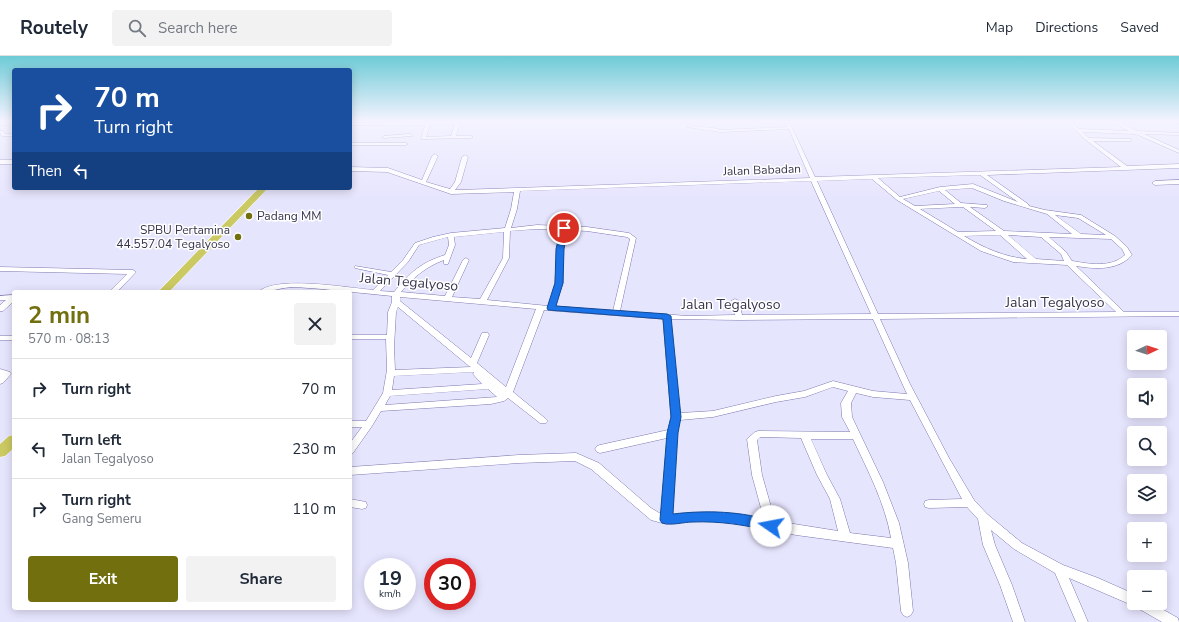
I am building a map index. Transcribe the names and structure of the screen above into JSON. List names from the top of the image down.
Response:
{
  "streets": {
    "street": ["Jalan Babadan", "Jalan Tegalyoso"]
  },
  "places": ["Padang MM", "SPBU Pertamina 44.557.04 Tegalyoso"],
  "north": "right",
  "page": {
    "header": "Routely",
    "search": "Search here",
    "nav": ["Map", "Directions", "Saved"],
    "turn": ["70 m", "Turn right"],
    "then": "Then",
    "heading": ["2 min", "570 m · 08:13"],
    "map_buttons": ["+", "−"],
    "list": [
      {
        "name": "Turn right",
        "value": "70 m"
      },
      {
        "name": "Turn left",
        "note": "Jalan Tegalyoso",
        "value": "230 m"
      },
      {
        "name": "Turn right",
        "note": "Gang Semeru",
        "value": "110 m"
      }
    ],
    "buttons": ["Exit", "Share"],
    "speed": "19 km/h",
    "limit": "30"
  }
}
